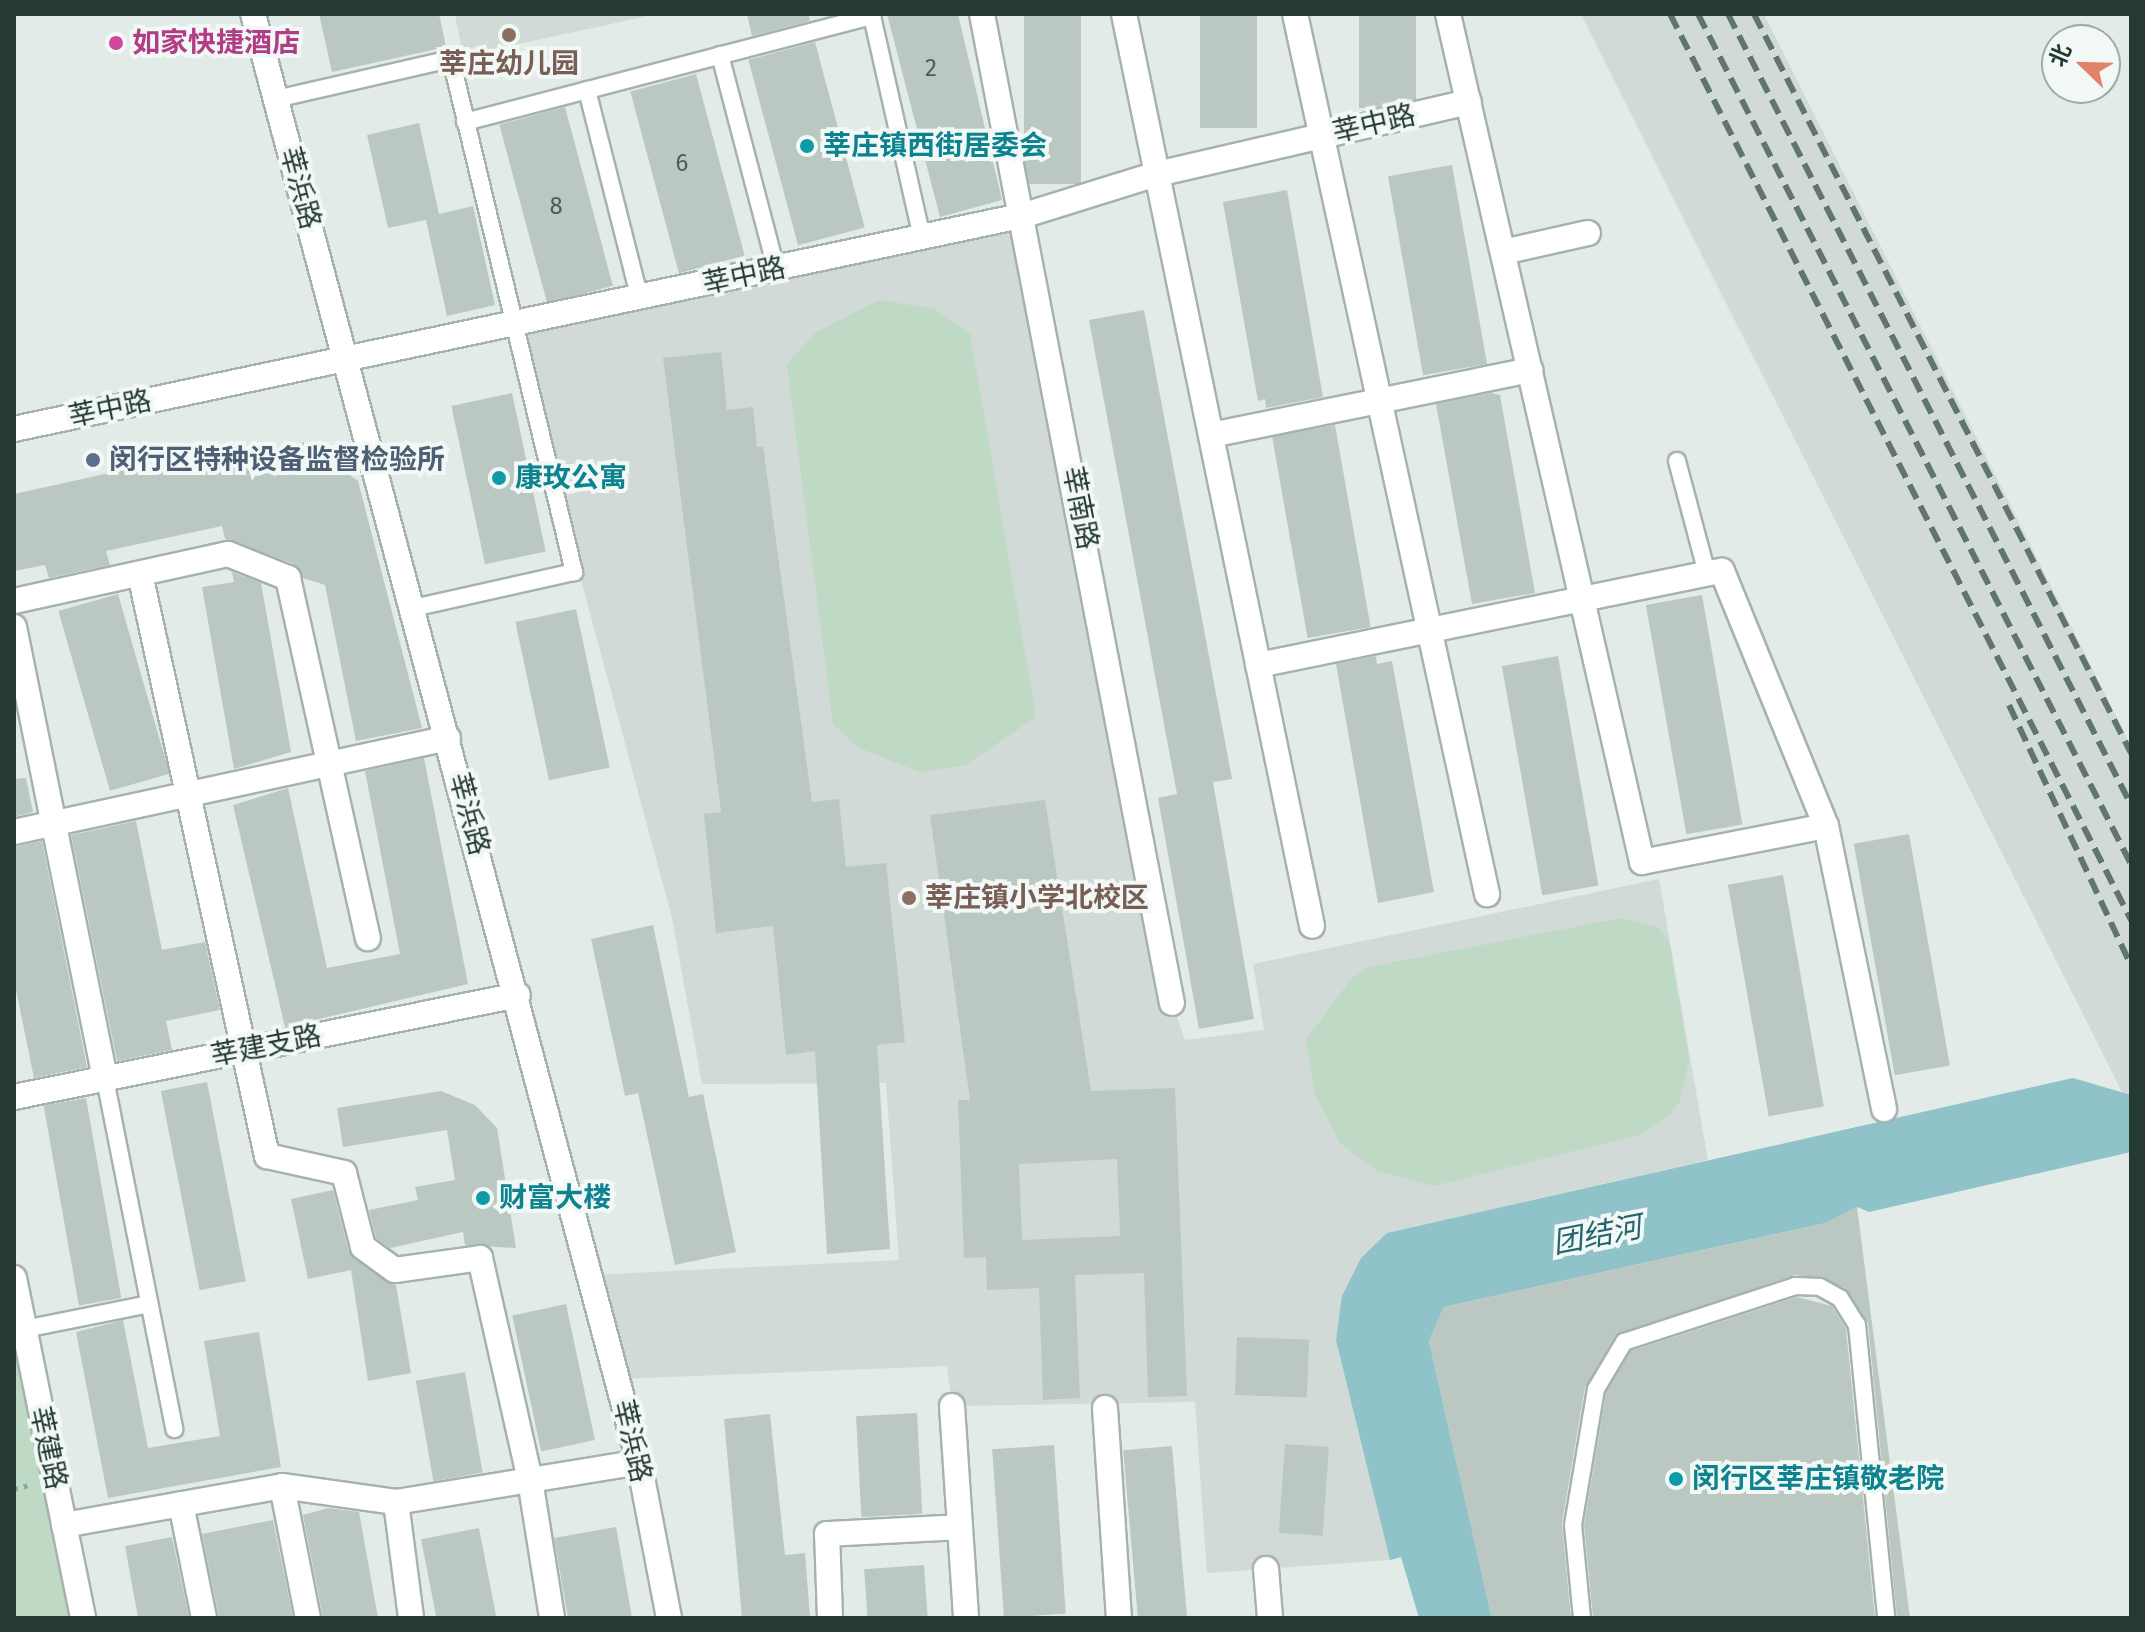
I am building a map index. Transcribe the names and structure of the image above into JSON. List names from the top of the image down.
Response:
{
  "streets": {
    "street": [
      "莘中路",
      "莘浜路",
      "莘南路",
      "莘建支路",
      "莘建路"
    ]
  },
  "crossings": [
    ["莘中路", "莘浜路"],
    ["莘中路", "莘南路"],
    ["莘浜路", "莘建支路"]
  ],
  "water": ["团结河"],
  "places": [
    "莘庄幼儿园",
    "如家快捷酒店",
    "莘庄镇西街居委会",
    "闵行区特种设备监督检验所",
    "康玫公寓",
    "莘庄镇小学北校区",
    "财富大楼",
    "闵行区莘庄镇敬老院"
  ],
  "house_numbers": ["2", "6", "8"],
  "north": "top left"
}
